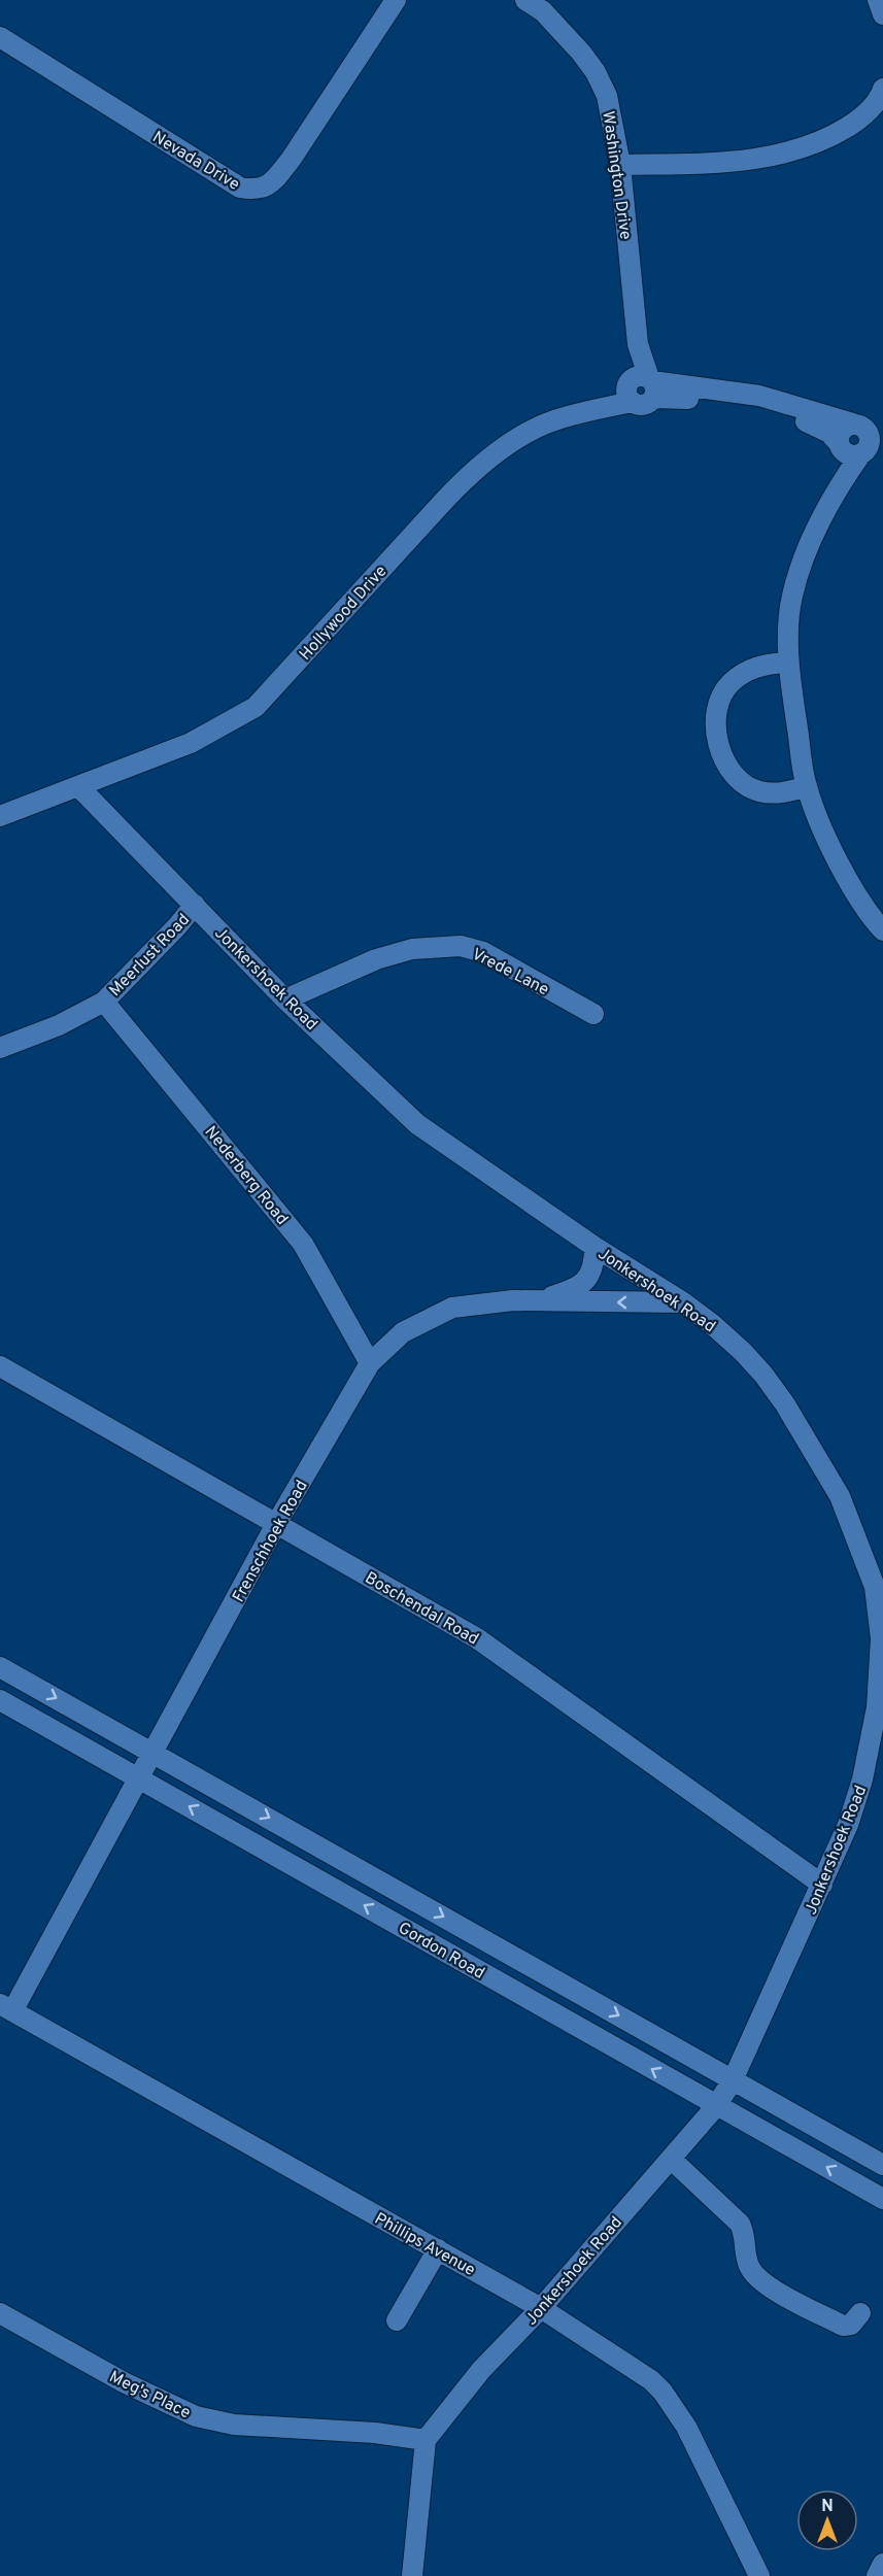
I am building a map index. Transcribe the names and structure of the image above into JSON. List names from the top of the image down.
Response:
{
  "streets": {
    "street": [
      "Nevada Drive",
      "Washington Drive",
      "Hollywood Drive",
      "Meerlust Road",
      "Vrede Lane",
      "Jonkershoek Road",
      "Nederberg Road",
      "Frenschhoek Road",
      "Boschendal Road",
      "Gordon Road",
      "Phillips Avenue",
      "Meg's Place"
    ]
  },
  "crossings": [
    ["Washington Drive", "Hollywood Drive"],
    ["Hollywood Drive", "Jonkershoek Road"],
    ["Meerlust Road", "Jonkershoek Road"],
    ["Meerlust Road", "Nederberg Road"],
    ["Vrede Lane", "Jonkershoek Road"],
    ["Jonkershoek Road", "Frenschhoek Road"],
    ["Jonkershoek Road", "Boschendal Road"],
    ["Jonkershoek Road", "Gordon Road"],
    ["Jonkershoek Road", "Phillips Avenue"],
    ["Jonkershoek Road", "Meg's Place"],
    ["Nederberg Road", "Frenschhoek Road"],
    ["Frenschhoek Road", "Boschendal Road"],
    ["Frenschhoek Road", "Gordon Road"],
    ["Frenschhoek Road", "Phillips Avenue"]
  ],
  "north": "top"
}
